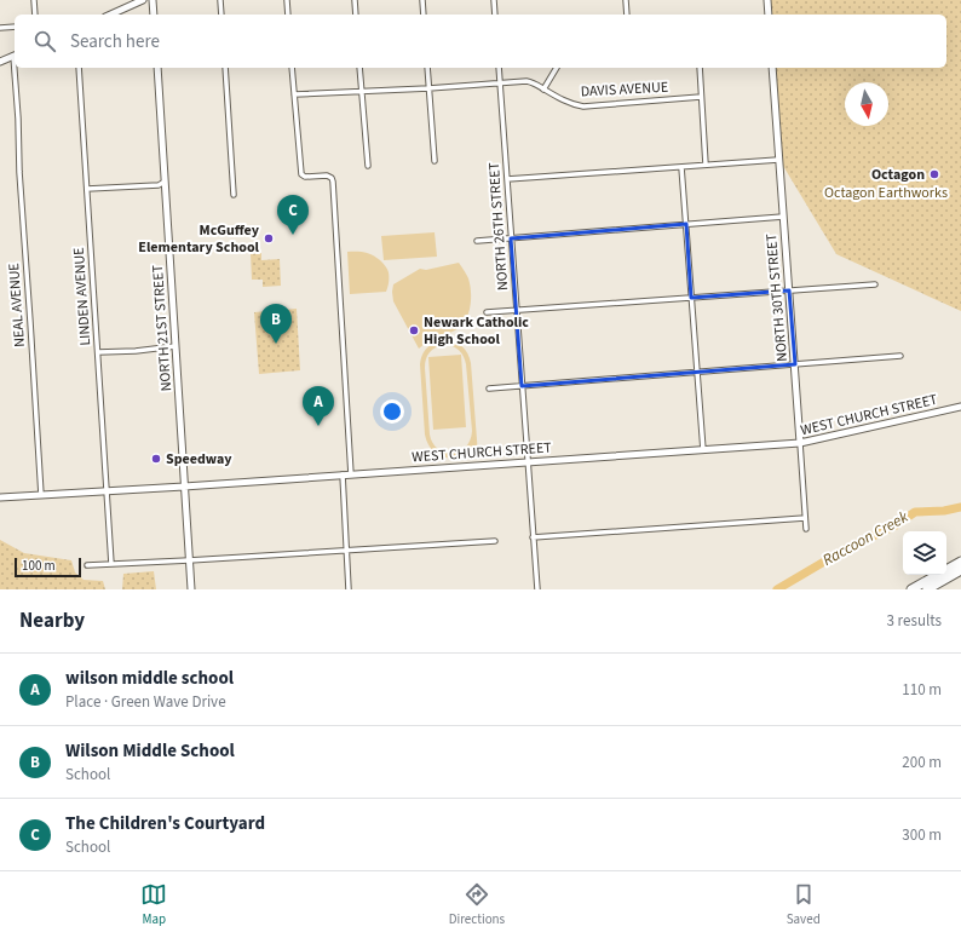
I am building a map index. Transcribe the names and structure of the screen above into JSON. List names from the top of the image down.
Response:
{
  "streets": {
    "street": [
      "DAVIS AVENUE",
      "NORTH 26TH STREET",
      "LINDEN AVENUE",
      "NORTH 30TH STREET",
      "NEAL AVENUE",
      "NORTH 21ST STREET",
      "WEST CHURCH STREET"
    ]
  },
  "crossings": [
    ["DAVIS AVENUE", "NORTH 26TH STREET"],
    ["NORTH 26TH STREET", "WEST CHURCH STREET"],
    ["LINDEN AVENUE", "WEST CHURCH STREET"],
    ["NORTH 30TH STREET", "WEST CHURCH STREET"],
    ["NEAL AVENUE", "WEST CHURCH STREET"],
    ["NORTH 21ST STREET", "WEST CHURCH STREET"]
  ],
  "water": ["Raccoon Creek"],
  "parks": ["Octagon Earthworks"],
  "places": [
    "Octagon",
    "McGuffey Elementary School",
    "Newark Catholic High School",
    "Speedway"
  ],
  "scale_bar": "100 m",
  "north": "bottom",
  "page": {
    "search": "Search here",
    "pins": ["C", "B", "A"],
    "scale": "100 m",
    "heading": ["Nearby", "3 results"],
    "list": [
      {
        "mark": "A",
        "name": "wilson middle school",
        "note": "Place · Green Wave Drive",
        "value": "110 m"
      },
      {
        "mark": "B",
        "name": "Wilson Middle School",
        "note": "School",
        "value": "200 m"
      },
      {
        "mark": "C",
        "name": "The Children's Courtyard",
        "note": "School",
        "value": "300 m"
      }
    ],
    "nav": ["Map", "Directions", "Saved"]
  }
}
